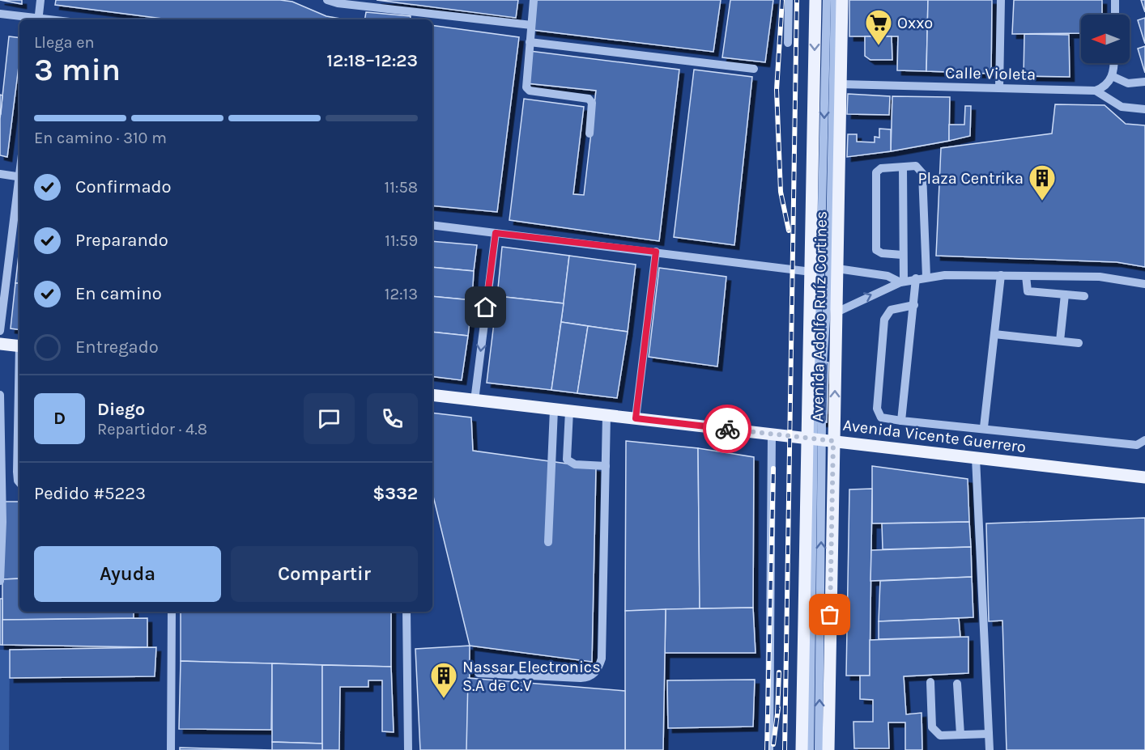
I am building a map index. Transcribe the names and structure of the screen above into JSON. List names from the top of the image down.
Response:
{
  "streets": {
    "main road": ["Avenida Adolfo Ruíz Cortines", "Avenida Vicente Guerrero"],
    "street": ["Calle Violeta"]
  },
  "crossings": [
    ["Calle Violeta", "Avenida Adolfo Ruíz Cortines"],
    ["Avenida Adolfo Ruíz Cortines", "Avenida Vicente Guerrero"]
  ],
  "places": {
    "supermarket": ["Oxxo"],
    "building": ["Plaza Centrika", "Nassar Electronics S.A de C.V"]
  },
  "north": "left",
  "page": {
    "heading": ["3 min", "Llega en", "12:18–12:23"],
    "panel": [
      "Diego",
      "Repartidor · 4.8",
      "Pedido #5223",
      "$332"
    ],
    "bar": "En camino · 310 m",
    "list": [
      ["Confirmado", "11:58"],
      ["Preparando", "11:59"],
      ["En camino", "12:13"],
      "Entregado"
    ],
    "round": "D",
    "buttons": ["Ayuda", "Compartir"]
  }
}
